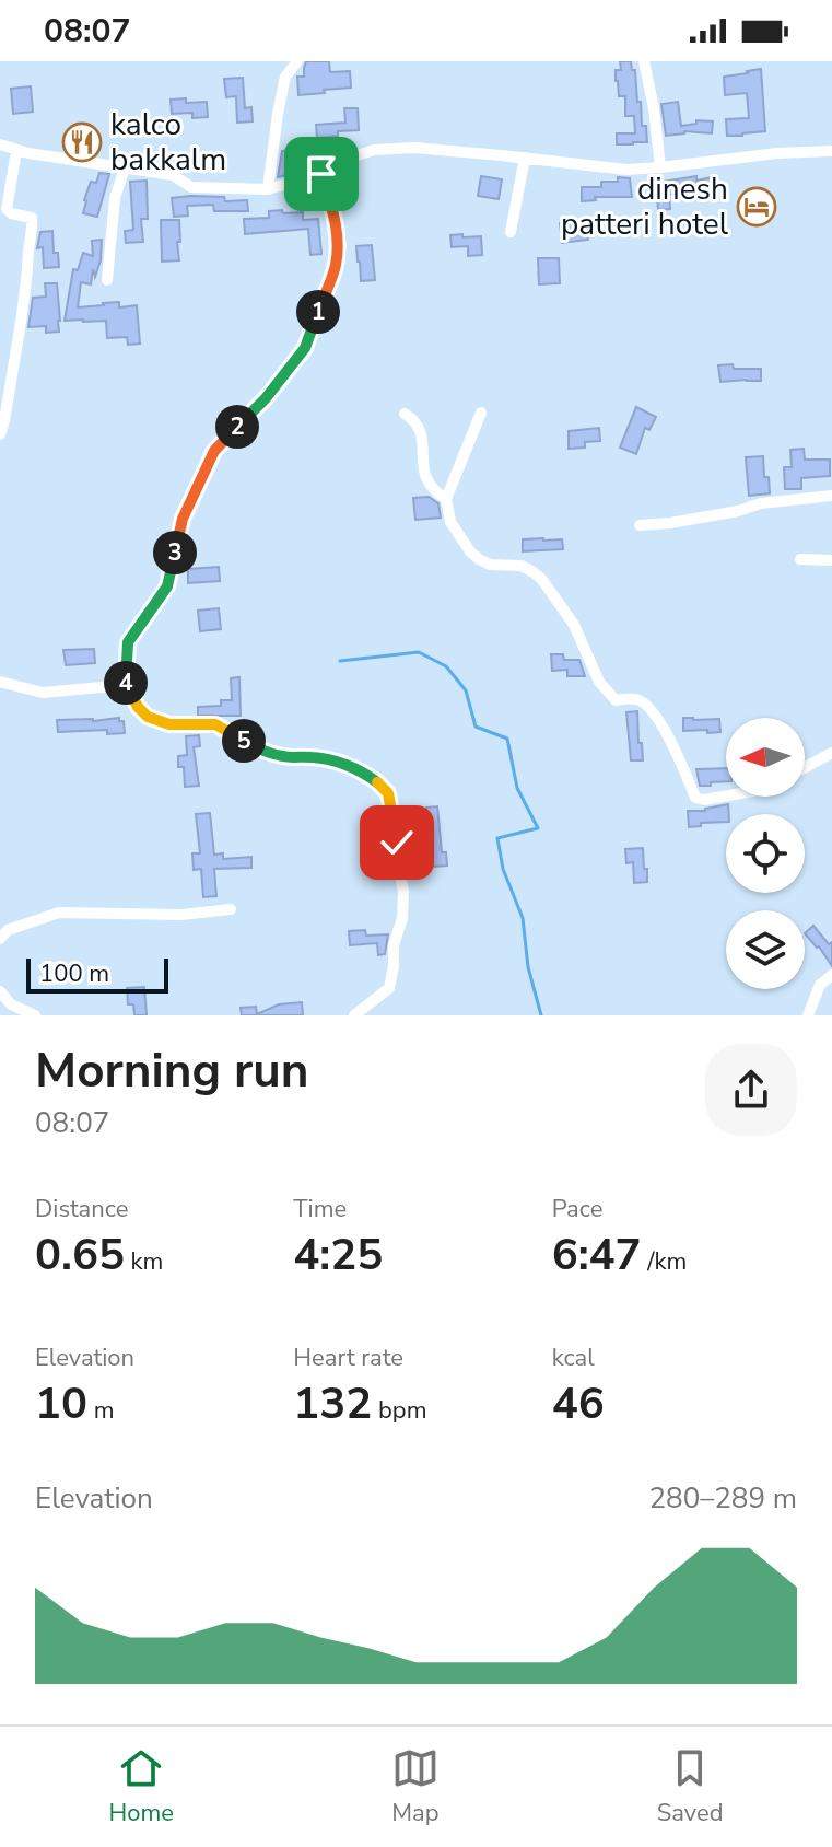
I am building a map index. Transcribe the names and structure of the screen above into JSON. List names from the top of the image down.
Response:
{
  "places": {
    "restaurant": ["kalco bakkalm"],
    "hotel": ["dinesh patteri hotel"]
  },
  "scale_bar": "100 m",
  "north": "left",
  "page": {
    "status": "08:07",
    "pins": [
      "1",
      "2",
      "3",
      "4",
      "5"
    ],
    "scale": "100 m",
    "heading": ["Morning run", "08:07"],
    "stats": [
      ["Distance", "0.65 km"],
      ["Time", "4:25"],
      ["Pace", "6:47 /km"],
      ["Elevation", "10 m"],
      ["Heart rate", "132 bpm"],
      ["kcal", "46"]
    ],
    "chart": ["Elevation", "280–289 m"],
    "tabs": ["Home", "Map", "Saved"]
  }
}
